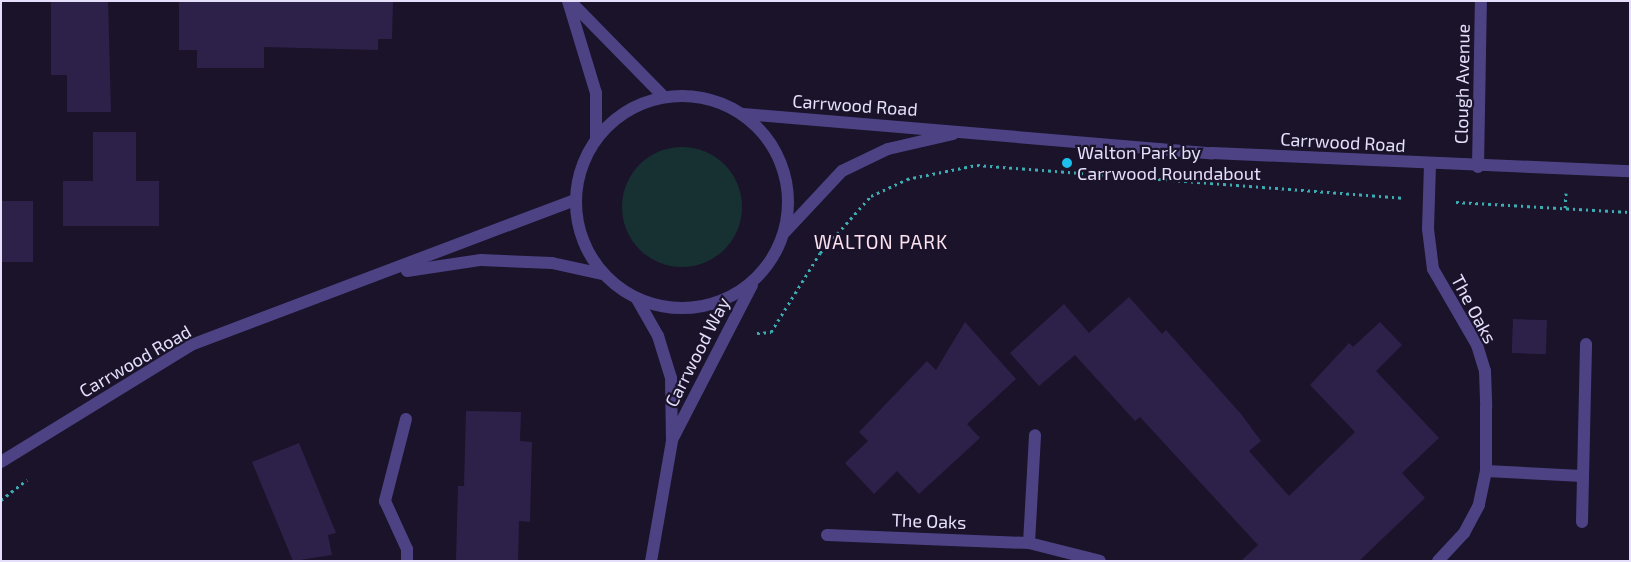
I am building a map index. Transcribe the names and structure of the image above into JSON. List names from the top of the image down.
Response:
{
  "streets": {
    "street": [
      "Clough Avenue",
      "Carrwood Road",
      "The Oaks",
      "Carrwood Way"
    ]
  },
  "crossings": [
    ["Clough Avenue", "Carrwood Road"],
    ["Carrwood Road", "The Oaks"]
  ],
  "districts": ["WALTON PARK"],
  "places": ["Walton Park by Carrwood Roundabout"]
}
